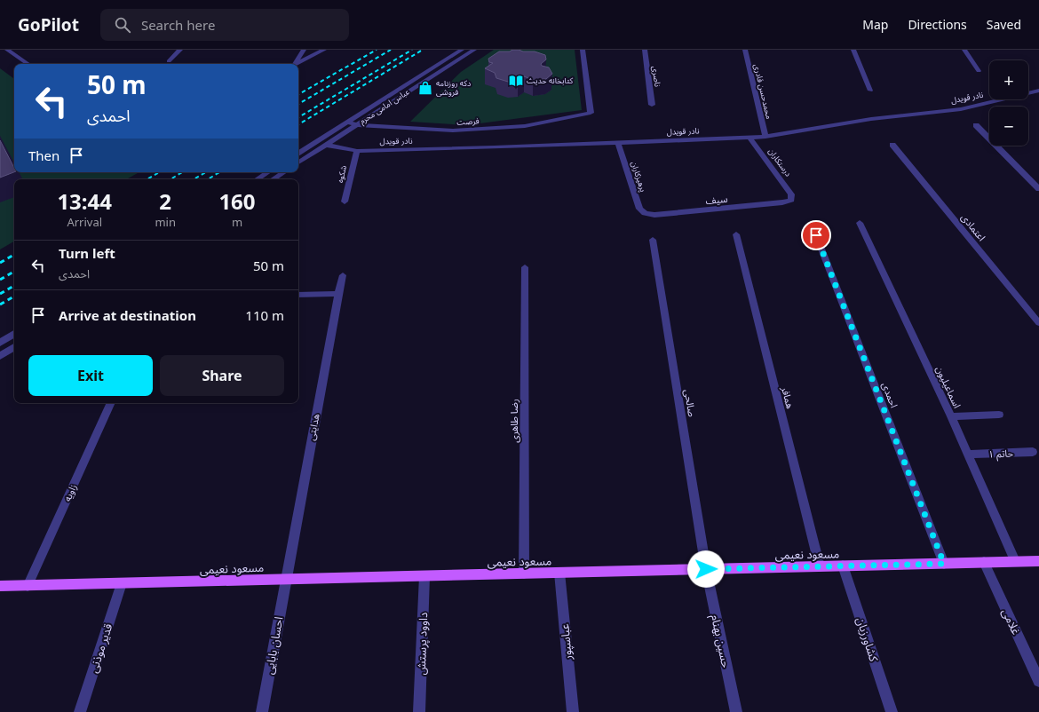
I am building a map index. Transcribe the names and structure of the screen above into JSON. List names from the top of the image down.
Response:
{
  "streets": {
    "main road": ["مسعود نعیمی"],
    "street": [
      "ناصری",
      "محمدحسن قادری",
      "نادر قویدل",
      "عباس امامی محرم",
      "فرصت",
      "درستکاران",
      "شکوه",
      "پرهیزکاران",
      "سیف",
      "اعتمادی",
      "اسماعیلیون",
      "احمدی",
      "همافر",
      "صالحی",
      "رضا طاهری",
      "هدایتی",
      "حاتم ۱",
      "زاویه",
      "غلامی",
      "کشاورزیان",
      "حسین بهنام",
      "عباسپور",
      "داوود پرستش",
      "احسان بابایی",
      "قدیر موذنی"
    ]
  },
  "crossings": [
    ["محمدحسن قادری", "نادر قویدل"],
    ["نادر قویدل", "عباس امامی محرم"],
    ["نادر قویدل", "درستکاران"],
    ["نادر قویدل", "شکوه"],
    ["نادر قویدل", "پرهیزکاران"],
    ["عباس امامی محرم", "فرصت"],
    ["درستکاران", "سیف"],
    ["پرهیزکاران", "سیف"],
    ["اسماعیلیون", "حاتم ۱"],
    ["اسماعیلیون", "مسعود نعیمی"],
    ["احمدی", "مسعود نعیمی"],
    ["همافر", "مسعود نعیمی"],
    ["صالحی", "مسعود نعیمی"],
    ["صالحی", "حسین بهنام"],
    ["رضا طاهری", "مسعود نعیمی"],
    ["هدایتی", "مسعود نعیمی"],
    ["هدایتی", "احسان بابایی"],
    ["زاویه", "مسعود نعیمی"],
    ["مسعود نعیمی", "غلامی"],
    ["مسعود نعیمی", "کشاورزیان"],
    ["مسعود نعیمی", "حسین بهنام"],
    ["مسعود نعیمی", "عباسپور"],
    ["مسعود نعیمی", "داوود پرستش"],
    ["مسعود نعیمی", "احسان بابایی"],
    ["مسعود نعیمی", "قدیر موذنی"]
  ],
  "places": {
    "library": ["کتابخانه حدیث"],
    "shop": ["دکه روزنامه فروشی"]
  },
  "page": {
    "header": "GoPilot",
    "search": "Search here",
    "nav": ["Map", "Directions", "Saved"],
    "map_buttons": ["+", "−"],
    "turn": ["50 m", "احمدی"],
    "then": "Then",
    "eta": [
      "13:44",
      "Arrival",
      "2",
      "min",
      "160",
      "m"
    ],
    "list": [
      {
        "name": "Turn left",
        "note": "احمدی",
        "value": "50 m"
      },
      {
        "name": "Arrive at destination",
        "value": "110 m"
      }
    ],
    "buttons": ["Exit", "Share"]
  }
}
